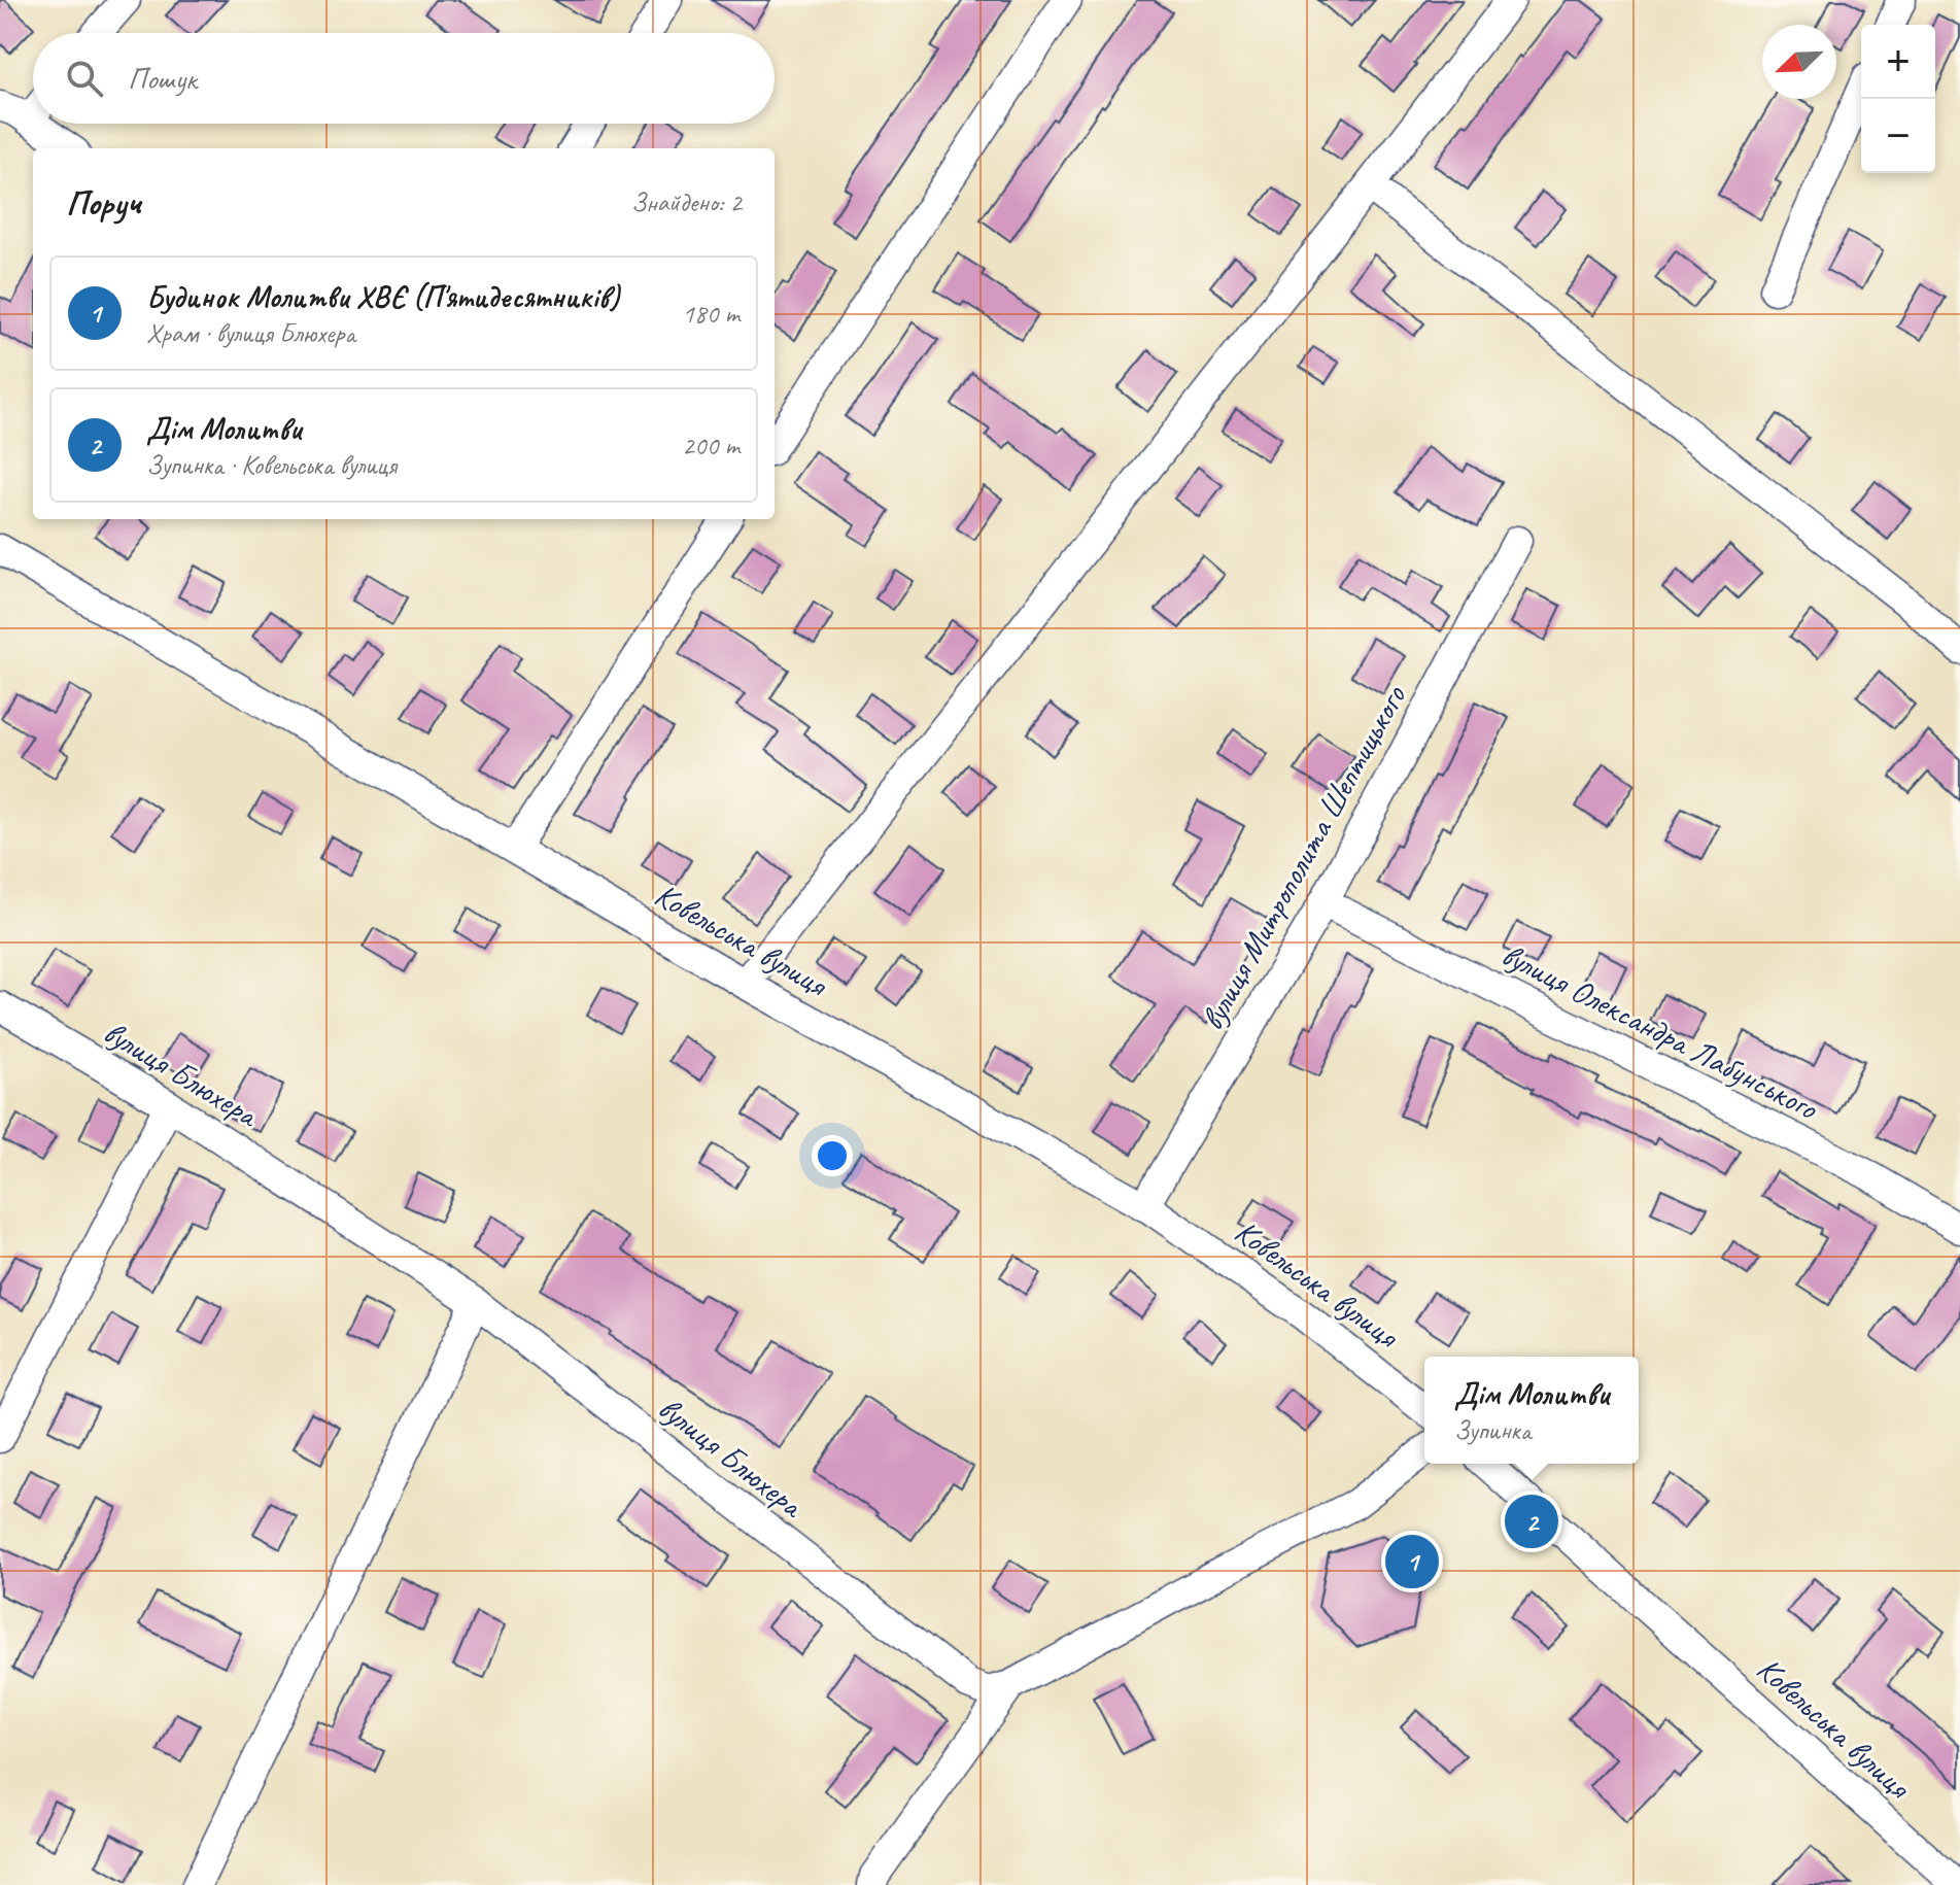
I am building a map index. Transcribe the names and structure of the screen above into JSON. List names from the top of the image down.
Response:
{
  "streets": {
    "street": [
      "вулиця Митрополита Шептицького",
      "Ковельська вулиця",
      "вулиця Олександра Лабунського",
      "вулиця Блюхера"
    ]
  },
  "crossings": [
    ["вулиця Митрополита Шептицького", "Ковельська вулиця"],
    ["вулиця Митрополита Шептицького", "вулиця Олександра Лабунського"]
  ],
  "north": "bottom left",
  "page": {
    "map_buttons": ["+", "−"],
    "search": "Пошук",
    "heading": ["Поруч", "Знайдено: 2"],
    "list": [
      {
        "mark": "1",
        "name": "Будинок Молитви ХВЄ (П'ятидесятників)",
        "note": "Храм · вулиця Блюхера",
        "value": "180 m"
      },
      {
        "mark": "2",
        "name": "Дім Молитви",
        "note": "Зупинка · Ковельська вулиця",
        "value": "200 m"
      }
    ],
    "popup": ["Дім Молитви", "Зупинка"],
    "pins": ["2", "1"]
  }
}
